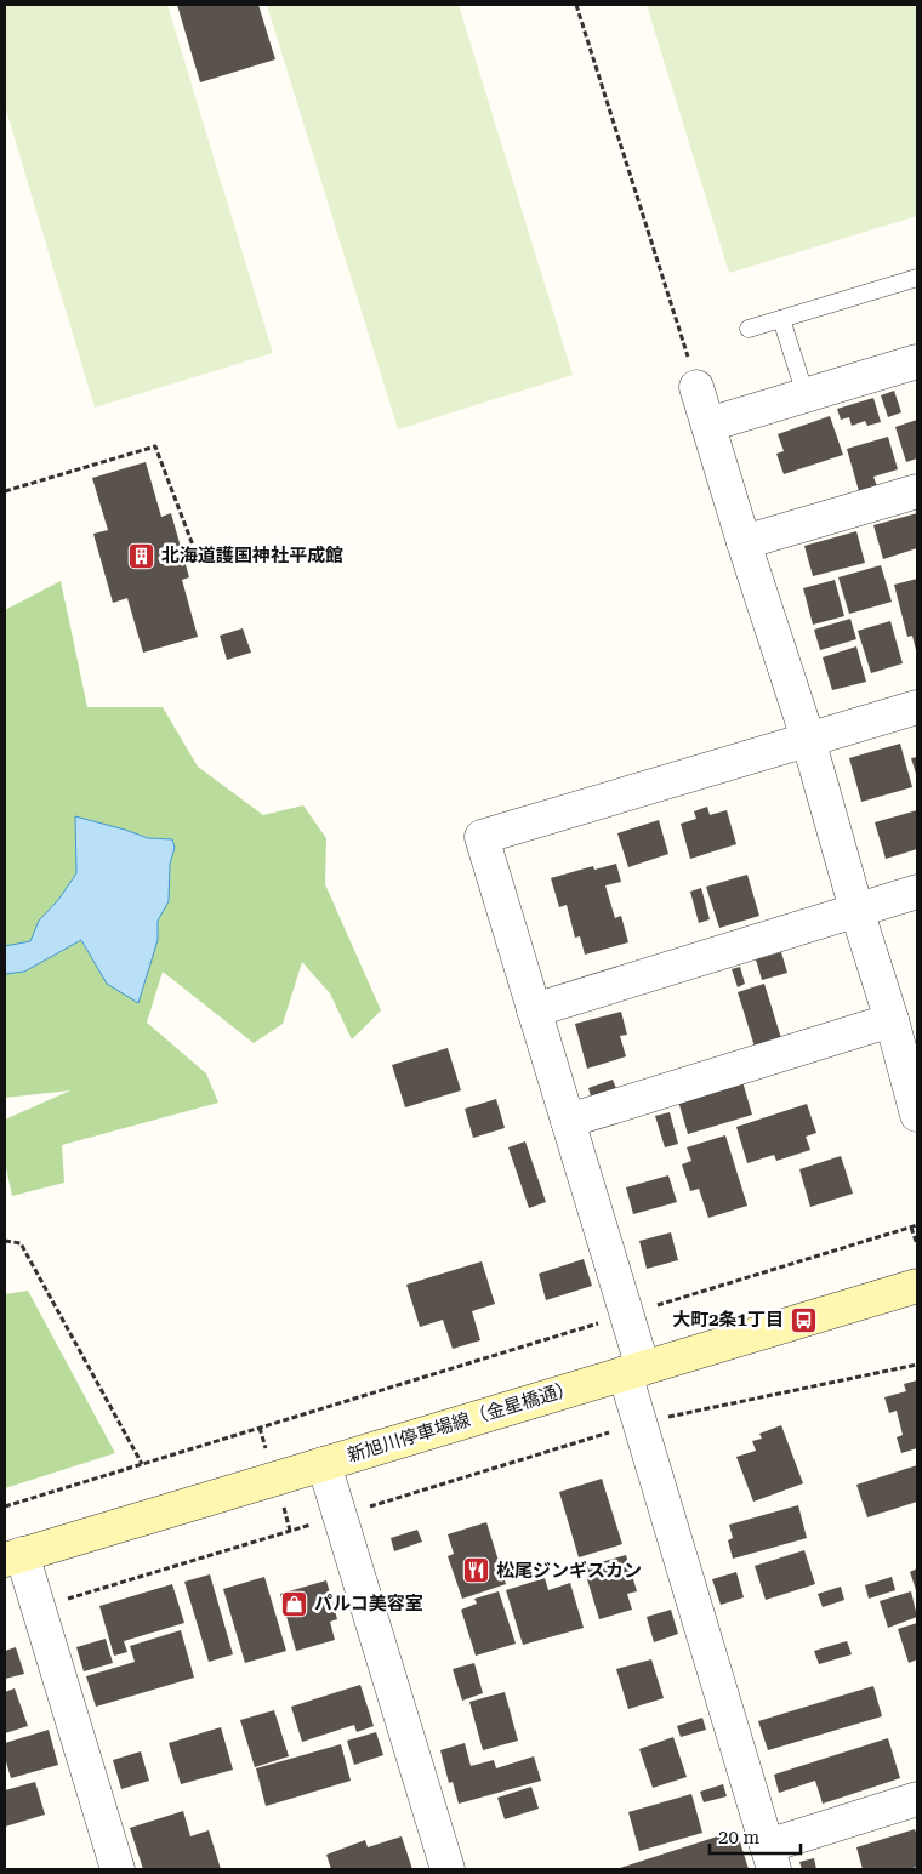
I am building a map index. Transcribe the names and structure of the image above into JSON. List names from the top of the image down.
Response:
{
  "streets": {
    "main road": ["新旭川停車場線（金星橋通）"]
  },
  "places": {
    "building": ["北海道護国神社平成館"],
    "bus stop": ["大町2条1丁目"],
    "restaurant": ["松尾ジンギスカン"],
    "shop": ["パルコ美容室"]
  },
  "scale_bar": "20 m"
}
